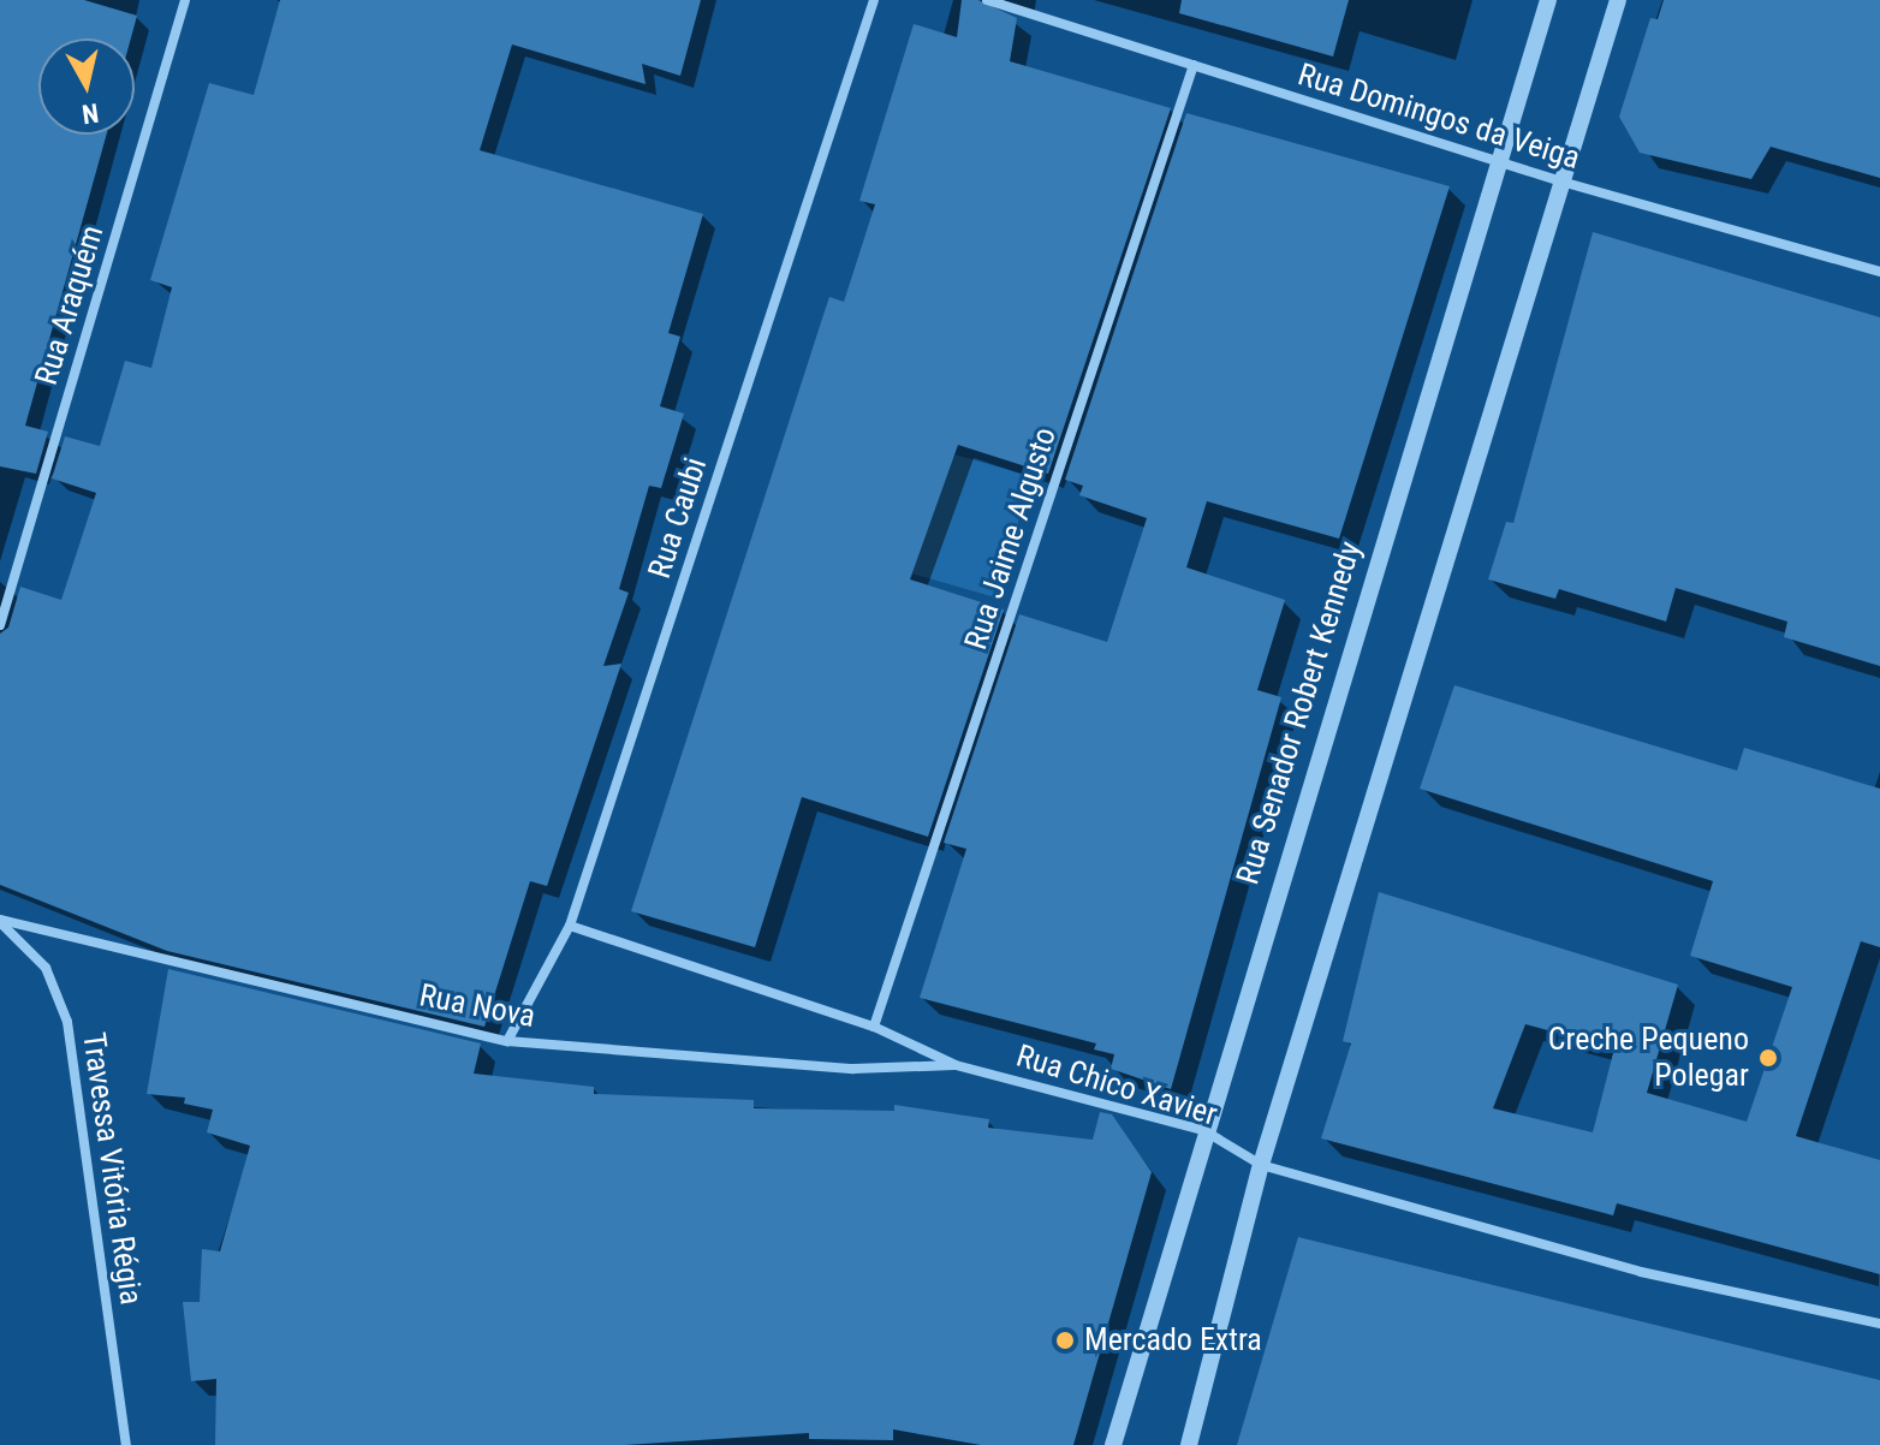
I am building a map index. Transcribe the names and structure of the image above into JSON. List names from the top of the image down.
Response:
{
  "streets": {
    "street": [
      "Rua Domingos da Veiga",
      "Rua Araquém",
      "Rua Caubi",
      "Rua Jaime Algusto",
      "Rua Senador Robert Kennedy",
      "Rua Nova",
      "Rua Chico Xavier",
      "Travessa Vitória Régia"
    ]
  },
  "crossings": [
    ["Rua Domingos da Veiga", "Rua Jaime Algusto"],
    ["Rua Domingos da Veiga", "Rua Senador Robert Kennedy"],
    ["Rua Caubi", "Rua Nova"],
    ["Rua Caubi", "Rua Chico Xavier"],
    ["Rua Jaime Algusto", "Rua Chico Xavier"],
    ["Rua Senador Robert Kennedy", "Rua Chico Xavier"],
    ["Rua Nova", "Rua Chico Xavier"],
    ["Rua Nova", "Travessa Vitória Régia"]
  ],
  "places": ["Creche Pequeno Polegar", "Mercado Extra"],
  "north": "bottom"
}
